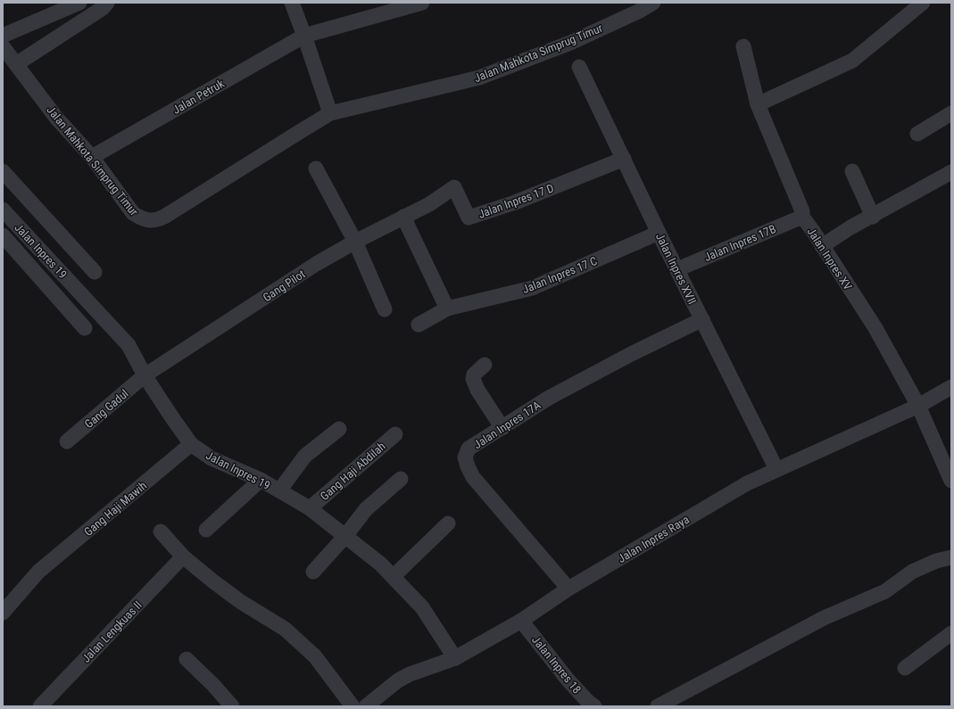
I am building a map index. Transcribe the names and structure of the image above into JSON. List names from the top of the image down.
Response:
{
  "streets": {
    "street": [
      "Jalan Mahkota Simprug Timur",
      "Jalan Petruk",
      "Jalan Inpres 17 D",
      "Jalan Inpres 17B",
      "Jalan Inpres 19",
      "Jalan Inpres XV",
      "Jalan Inpres XVII",
      "Jalan Inpres 17 C",
      "Gang Pilot",
      "Gang Gadul",
      "Jalan Inpres 17A",
      "Gang Haji Abdilah",
      "Gang Haji Mawih",
      "Jalan Inpres Raya",
      "Jalan Lengkuas II",
      "Jalan Inpres 18"
    ]
  },
  "crossings": [
    ["Jalan Mahkota Simprug Timur", "Jalan Petruk"],
    ["Jalan Inpres 17 D", "Jalan Inpres XVII"],
    ["Jalan Inpres 17 D", "Gang Pilot"],
    ["Jalan Inpres 17B", "Jalan Inpres XV"],
    ["Jalan Inpres 17B", "Jalan Inpres XVII"],
    ["Jalan Inpres 19", "Gang Pilot"],
    ["Jalan Inpres 19", "Gang Gadul"],
    ["Jalan Inpres 19", "Gang Haji Abdilah"],
    ["Jalan Inpres 19", "Gang Haji Mawih"],
    ["Jalan Inpres 19", "Jalan Inpres Raya"],
    ["Jalan Inpres XV", "Jalan Inpres Raya"],
    ["Jalan Inpres XVII", "Jalan Inpres 17 C"],
    ["Jalan Inpres XVII", "Jalan Inpres 17A"],
    ["Jalan Inpres XVII", "Jalan Inpres Raya"],
    ["Gang Pilot", "Gang Gadul"],
    ["Jalan Inpres 17A", "Jalan Inpres Raya"],
    ["Jalan Inpres Raya", "Jalan Inpres 18"]
  ]
}
